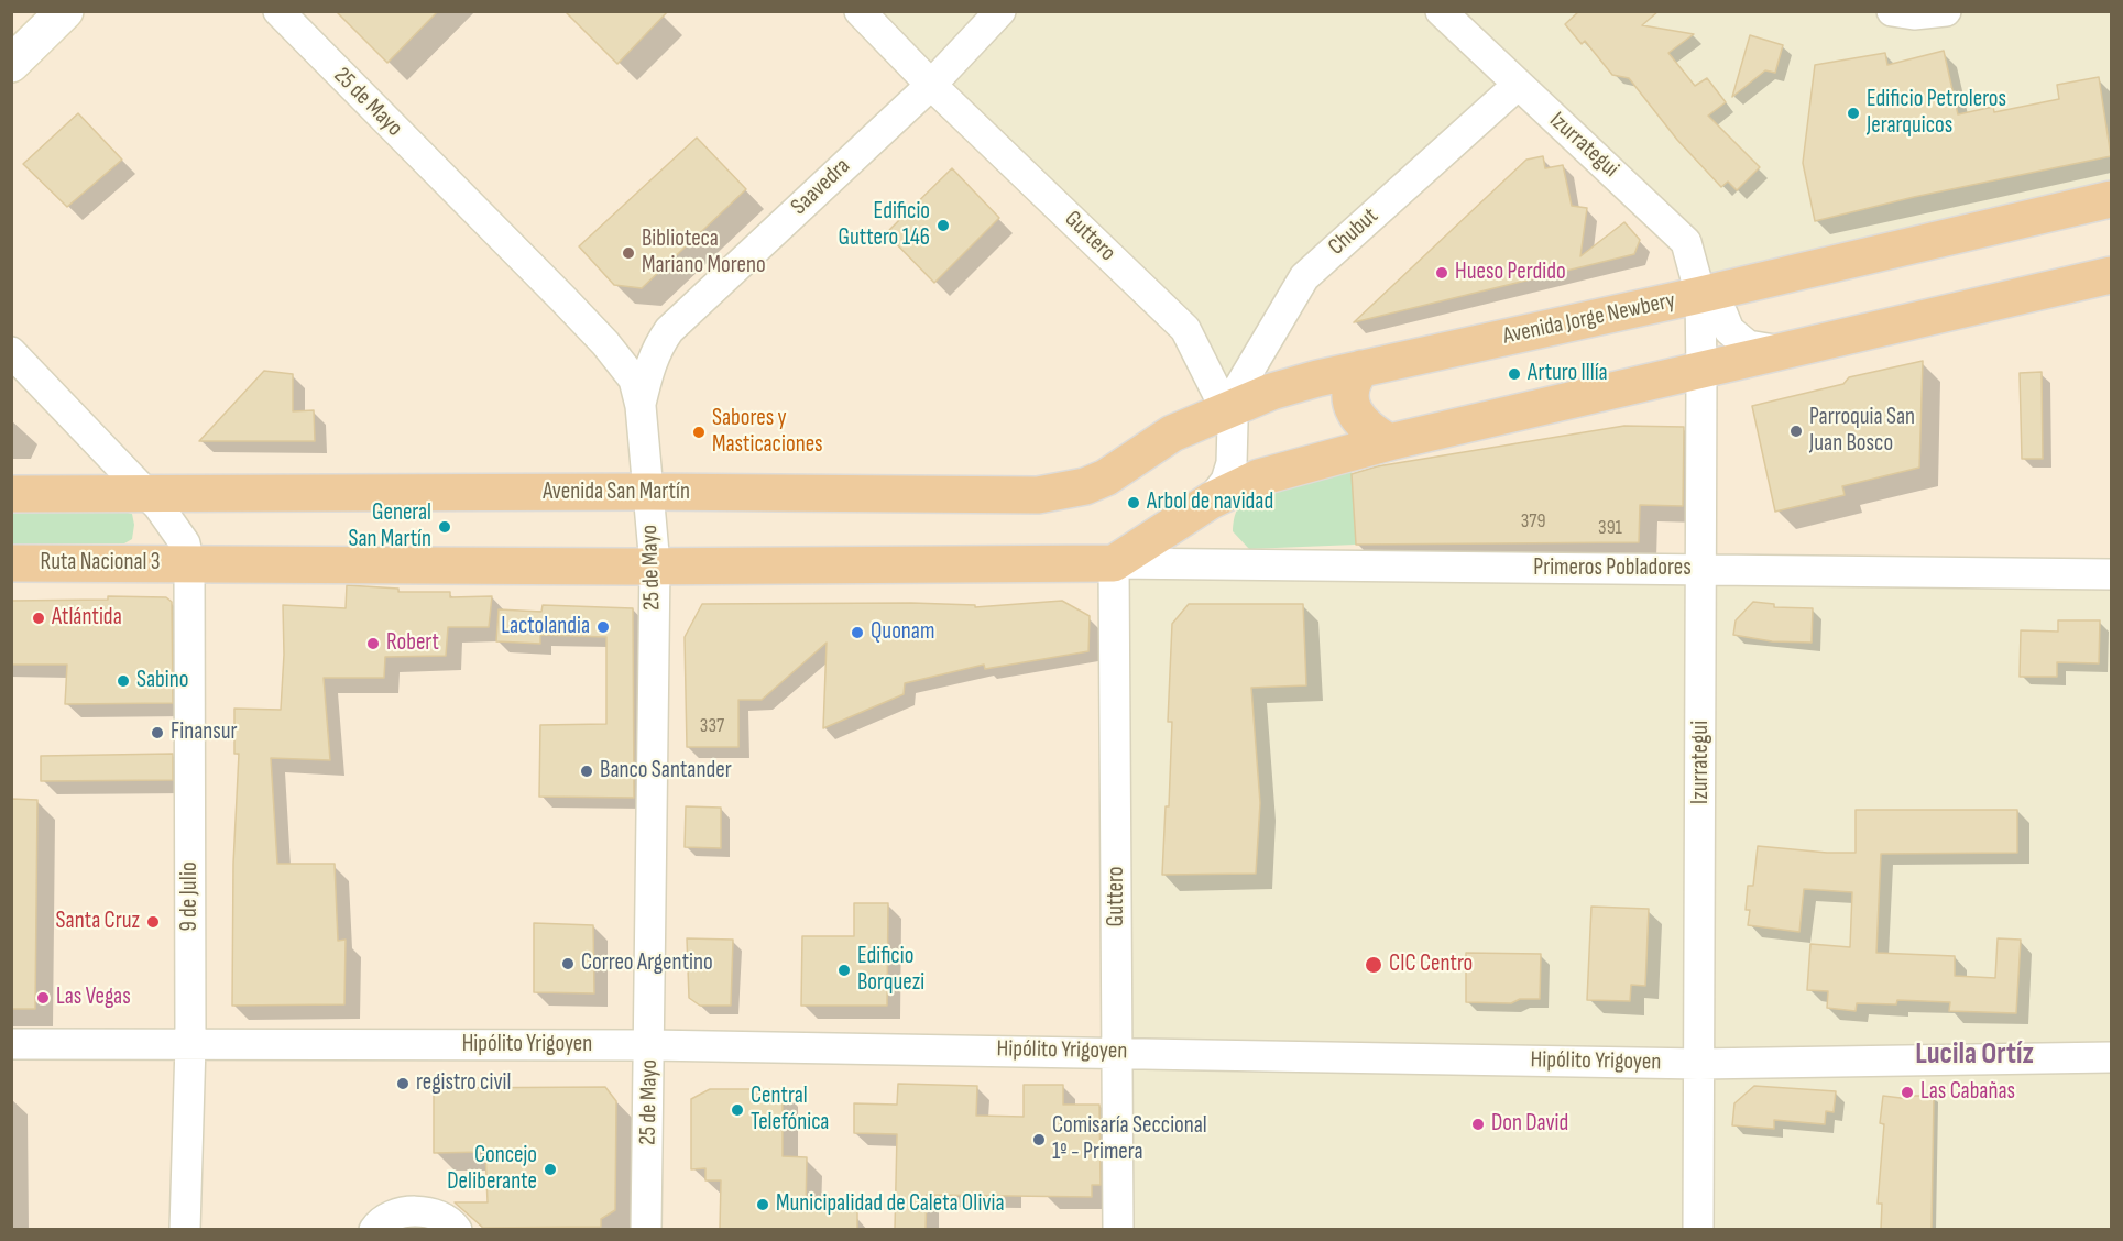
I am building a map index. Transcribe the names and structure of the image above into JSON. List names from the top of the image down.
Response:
{
  "streets": {
    "highway": ["Avenida Jorge Newbery", "Avenida San Martín", "Ruta Nacional 3"],
    "street": [
      "25 de Mayo",
      "Izurrategui",
      "Saavedra",
      "Chubut",
      "Guttero",
      "Primeros Pobladores",
      "9 de Julio",
      "Hipólito Yrigoyen"
    ]
  },
  "crossings": [
    ["25 de Mayo", "Saavedra"],
    ["25 de Mayo", "Avenida San Martín"],
    ["25 de Mayo", "Hipólito Yrigoyen"],
    ["Izurrategui", "Chubut"],
    ["Izurrategui", "Avenida Jorge Newbery"],
    ["Izurrategui", "Primeros Pobladores"],
    ["Izurrategui", "Hipólito Yrigoyen"],
    ["Saavedra", "Guttero"],
    ["Chubut", "Guttero"],
    ["Chubut", "Avenida Jorge Newbery"],
    ["Guttero", "Avenida Jorge Newbery"],
    ["Guttero", "Primeros Pobladores"],
    ["Guttero", "Hipólito Yrigoyen"],
    ["Avenida Jorge Newbery", "Avenida San Martín"],
    ["Avenida San Martín", "9 de Julio"],
    ["Ruta Nacional 3", "9 de Julio"],
    ["9 de Julio", "Hipólito Yrigoyen"]
  ],
  "districts": ["Lucila Ortíz"],
  "places": [
    "Edificio Petroleros Jerarquicos",
    "Edificio Guttero 146",
    "Biblioteca Mariano Moreno",
    "Hueso Perdido",
    "Arturo Illía",
    "Parroquia San Juan Bosco",
    "Sabores y Masticaciones",
    "Arbol de navidad",
    "General San Martín",
    "Atlántida",
    "Lactolandia",
    "Quonam",
    "Robert",
    "Sabino",
    "Finansur",
    "Banco Santander",
    "Santa Cruz",
    "Correo Argentino",
    "CIC Centro",
    "Edificio Borquezi",
    "Las Vegas",
    "registro civil",
    "Las Cabañas",
    "Central Telefónica",
    "Don David",
    "Comisaría Seccional 1º - Primera",
    "Concejo Deliberante",
    "Municipalidad de Caleta Olivia"
  ],
  "house_numbers": ["379", "391", "337"]
}
